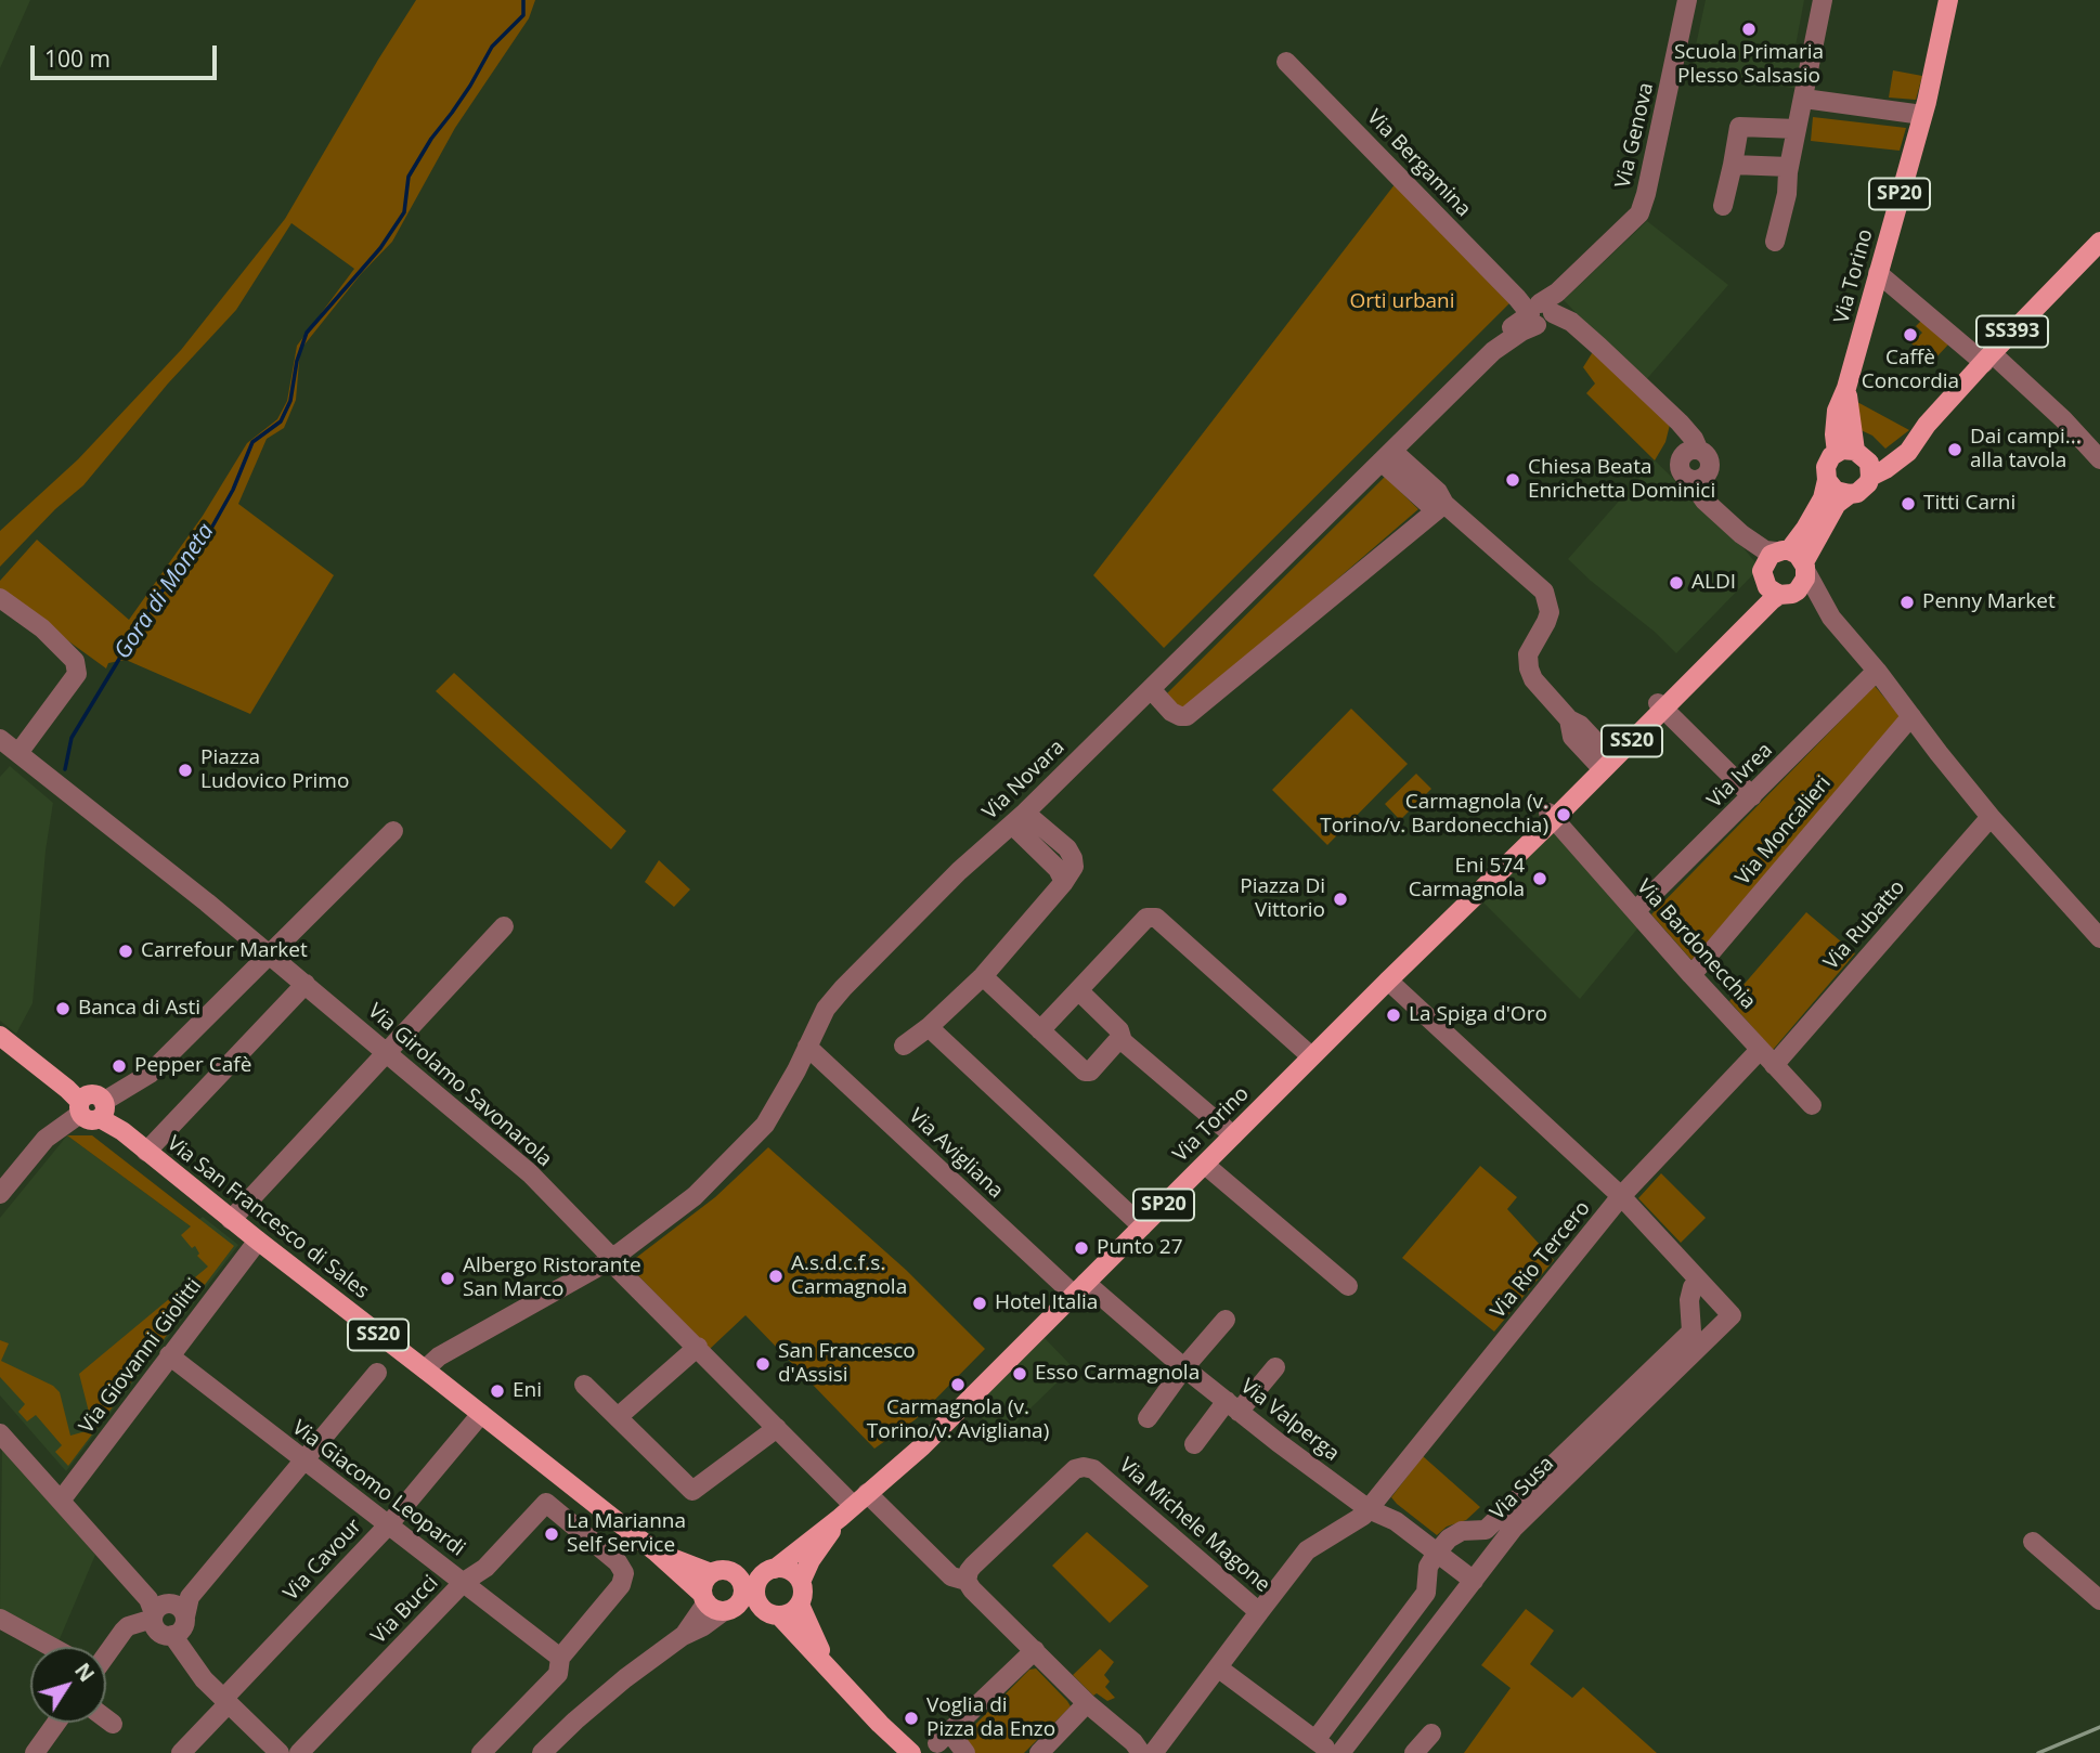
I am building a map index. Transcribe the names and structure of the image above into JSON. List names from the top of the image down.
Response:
{
  "streets": {
    "main road": [
      "SP20",
      "Via Torino",
      "SS393",
      "SS20",
      "Via San Francesco di Sales"
    ],
    "street": [
      "Via Genova",
      "Via Bergamina",
      "Via Ivrea",
      "Via Novara",
      "Via Moncalieri",
      "Via Rubatto",
      "Via Bardonecchia",
      "Via Girolamo Savonarola",
      "Via Avigliana",
      "Via Rio Tercero",
      "Via Giovanni Giolitti",
      "Via Valperga",
      "Via Giacomo Leopardi",
      "Via Susa",
      "Via Michele Magone",
      "Via Cavour",
      "Via Bucci"
    ]
  },
  "crossings": [
    ["Via Genova", "Via Bergamina"],
    ["Via Genova", "Via Novara"],
    ["Via Bergamina", "Via Novara"],
    ["Via Torino", "SS393"],
    ["Via Torino", "SS20"],
    ["Via Torino", "Via Girolamo Savonarola"],
    ["Via Torino", "Via Avigliana"],
    ["Via Torino", "Via Valperga"],
    ["Via Torino", "Via Susa"],
    ["Via Torino", "Via Michele Magone"],
    ["SS393", "SS20"],
    ["SS20", "Via Bardonecchia"],
    ["Via Ivrea", "Via Bardonecchia"],
    ["Via Novara", "Via Girolamo Savonarola"],
    ["Via Novara", "Via Avigliana"],
    ["Via Novara", "Via San Francesco di Sales"],
    ["Via Moncalieri", "Via Bardonecchia"],
    ["Via Rubatto", "Via Bardonecchia"],
    ["Via Bardonecchia", "Via Rio Tercero"],
    ["Via Girolamo Savonarola", "Via Michele Magone"],
    ["Via Avigliana", "Via Valperga"],
    ["Via San Francesco di Sales", "Via Giovanni Giolitti"],
    ["Via San Francesco di Sales", "Via Cavour"],
    ["Via Rio Tercero", "Via Valperga"],
    ["Via Rio Tercero", "Via Susa"],
    ["Via Rio Tercero", "Via Michele Magone"],
    ["Via Giovanni Giolitti", "Via Giacomo Leopardi"],
    ["Via Valperga", "Via Susa"],
    ["Via Valperga", "Via Michele Magone"],
    ["Via Giacomo Leopardi", "Via Cavour"],
    ["Via Giacomo Leopardi", "Via Bucci"]
  ],
  "water": ["Gora di Moneta"],
  "parks": ["Orti urbani"],
  "places": [
    "Scuola Primaria Plesso Salsasio",
    "Caffè Concordia",
    "Dai campi... alla tavola",
    "Chiesa Beata Enrichetta Dominici",
    "Titti Carni",
    "ALDI",
    "Penny Market",
    "Piazza Ludovico Primo",
    "Carmagnola (v. Torino/v. Bardonecchia)",
    "Eni 574 Carmagnola",
    "Piazza Di Vittorio",
    "Carrefour Market",
    "Banca di Asti",
    "La Spiga d'Oro",
    "Pepper Cafè",
    "Punto 27",
    "A.s.d.c.f.s. Carmagnola",
    "Albergo Ristorante San Marco",
    "Hotel Italia",
    "San Francesco d'Assisi",
    "Esso Carmagnola",
    "Carmagnola (v. Torino/v. Avigliana)",
    "Eni",
    "La Marianna Self Service",
    "Voglia di Pizza da Enzo"
  ],
  "scale_bar": "100 m",
  "north": "top right"
}
